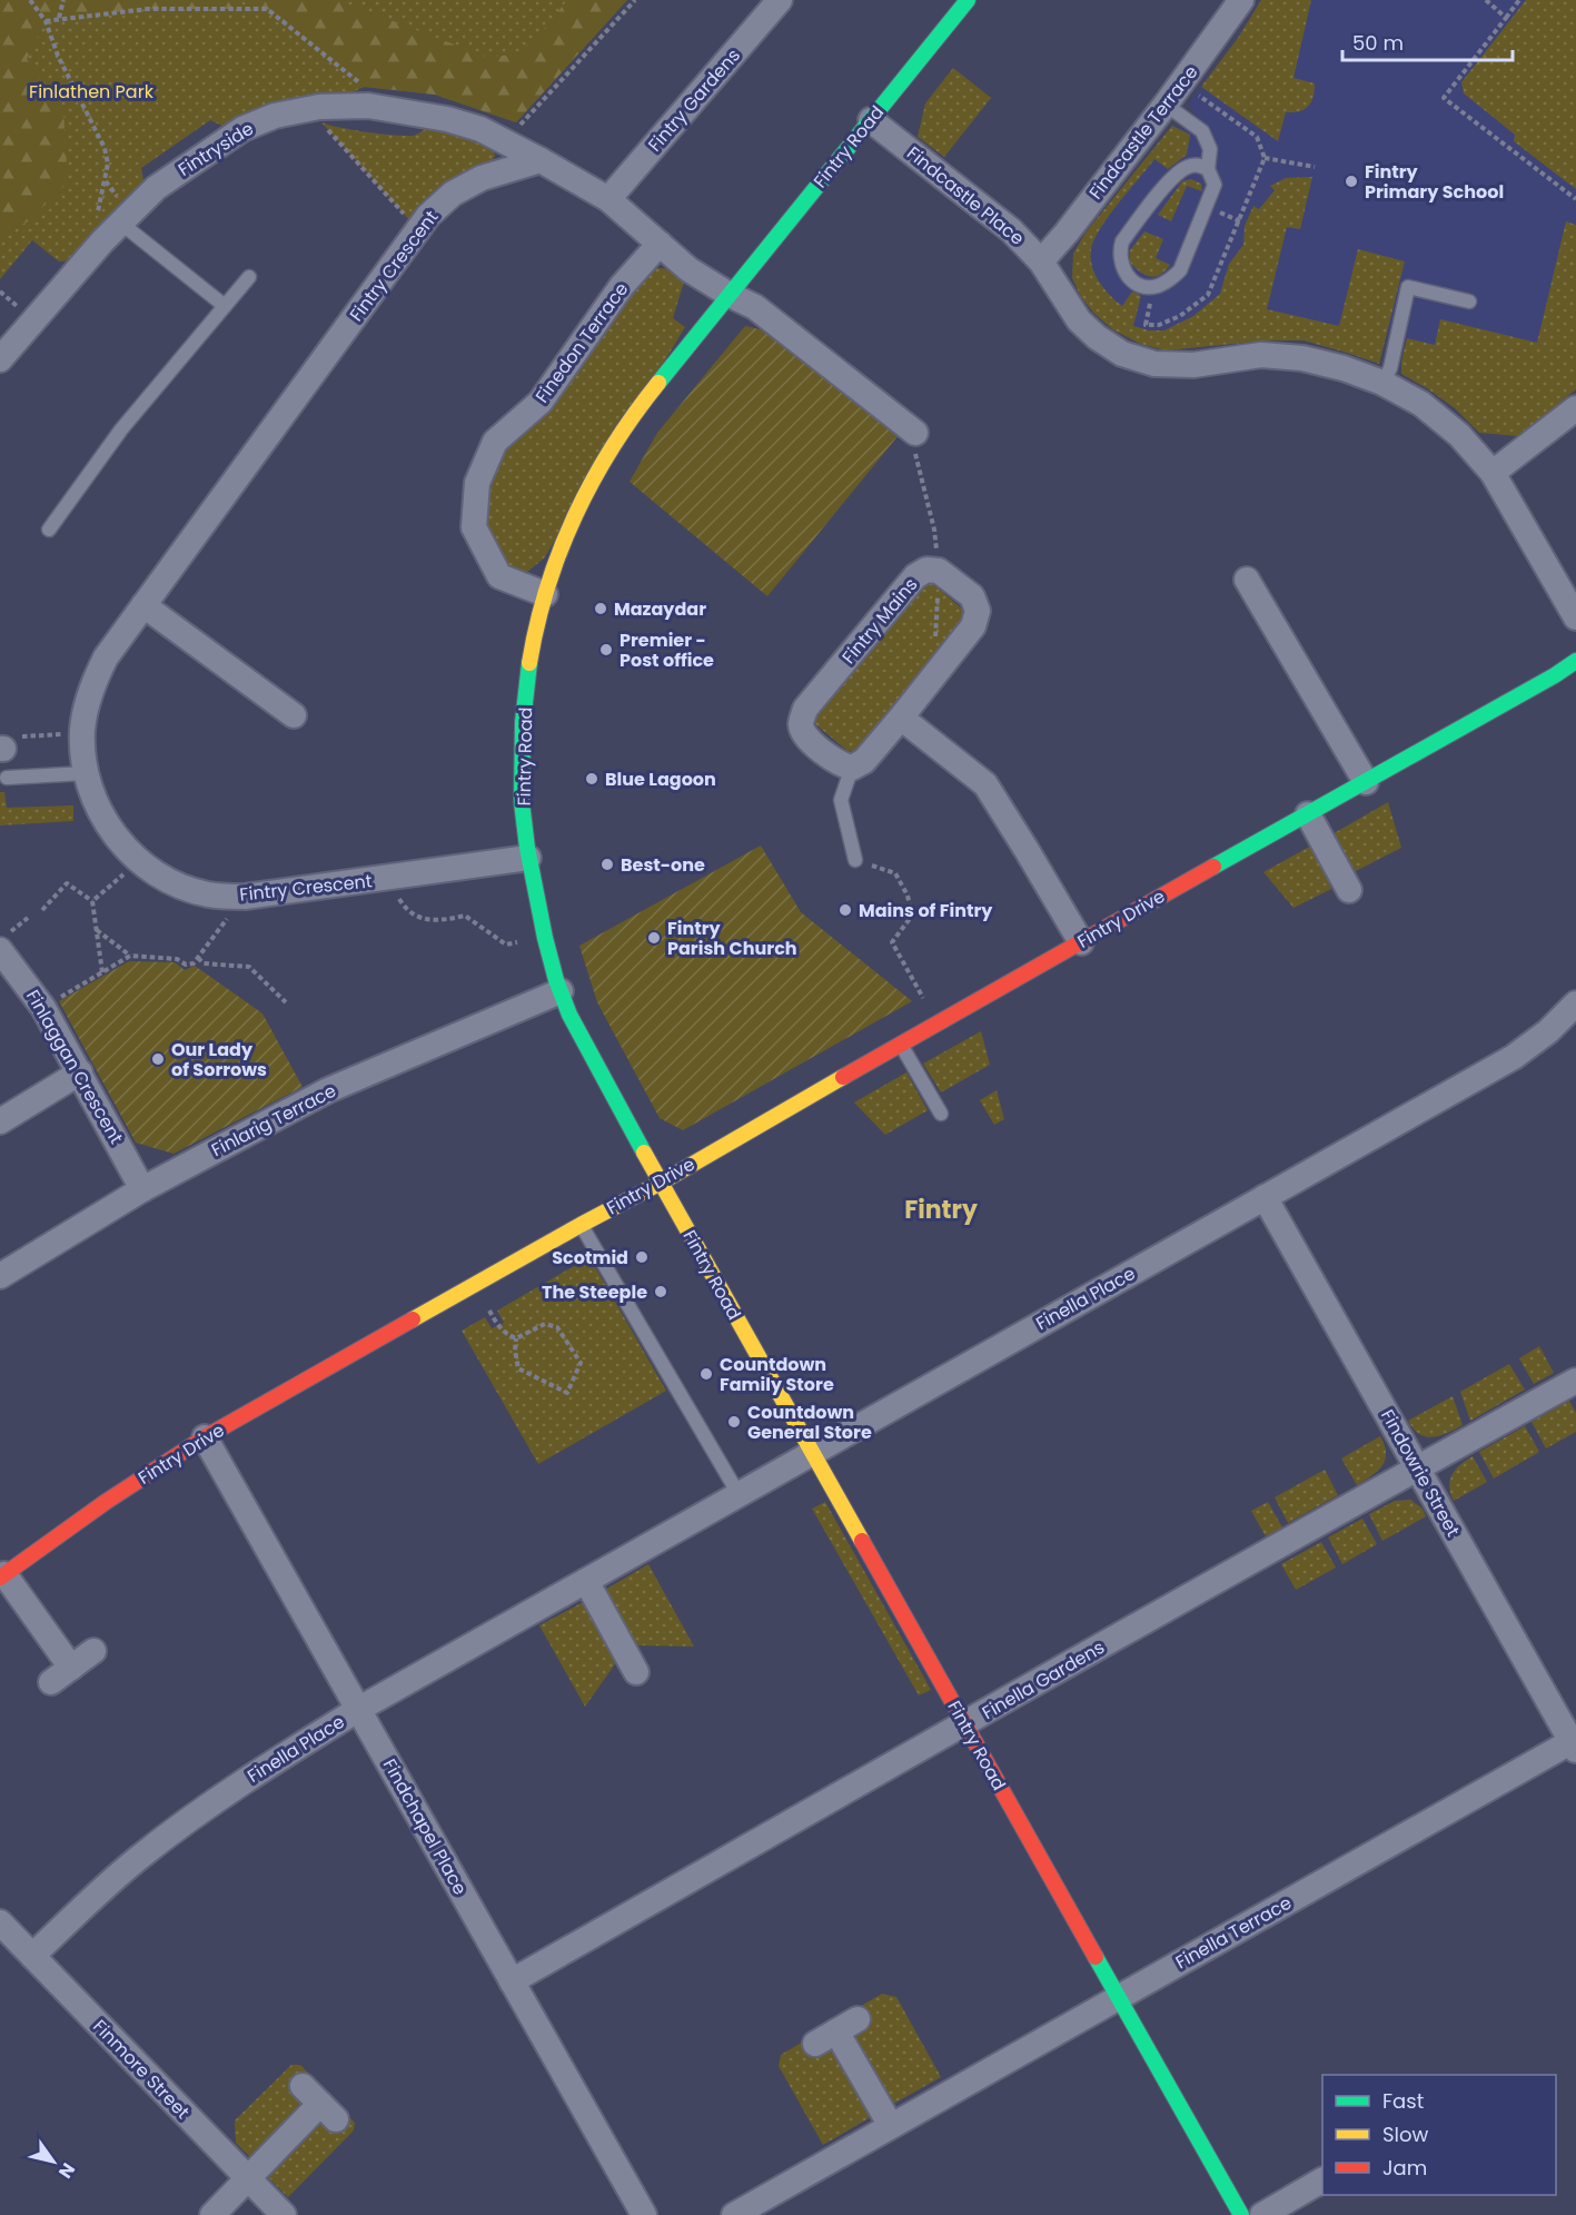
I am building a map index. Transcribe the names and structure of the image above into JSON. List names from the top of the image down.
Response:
{
  "streets": {
    "street": [
      "Fintry Gardens",
      "Findcastle Terrace",
      "Fintry Road",
      "Fintryside",
      "Findcastle Place",
      "Fintry Crescent",
      "Finedon Terrace",
      "Fintry Mains",
      "Fintry Drive",
      "Finlaggan Crescent",
      "Finlarig Terrace",
      "Finella Place",
      "Findowrie Street",
      "Finella Gardens",
      "Findchapel Place",
      "Finella Terrace",
      "Finmore Street"
    ]
  },
  "crossings": [
    ["Findcastle Terrace", "Findcastle Place"],
    ["Fintry Road", "Findcastle Place"],
    ["Fintry Road", "Fintry Crescent"],
    ["Fintry Road", "Finedon Terrace"],
    ["Fintry Road", "Fintry Drive"],
    ["Fintry Road", "Finlarig Terrace"],
    ["Fintry Road", "Finella Place"],
    ["Fintry Road", "Finella Gardens"],
    ["Fintry Road", "Finella Terrace"],
    ["Fintryside", "Fintry Crescent"],
    ["Fintry Drive", "Findchapel Place"],
    ["Finlaggan Crescent", "Finlarig Terrace"],
    ["Finella Place", "Findowrie Street"],
    ["Finella Place", "Findchapel Place"],
    ["Finella Place", "Finmore Street"],
    ["Findowrie Street", "Finella Gardens"],
    ["Findowrie Street", "Finella Terrace"],
    ["Finella Gardens", "Findchapel Place"]
  ],
  "districts": ["Fintry"],
  "parks": ["Finlathen Park"],
  "places": [
    "Fintry Primary School",
    "Mazaydar",
    "Premier - Post office",
    "Blue Lagoon",
    "Best-one",
    "Mains of Fintry",
    "Fintry Parish Church",
    "Our Lady of Sorrows",
    "Scotmid",
    "The Steeple",
    "Countdown Family Store",
    "Countdown General Store"
  ],
  "legend": ["Fast", "Slow", "Jam"],
  "scale_bar": "50 m",
  "north": "bottom right"
}
